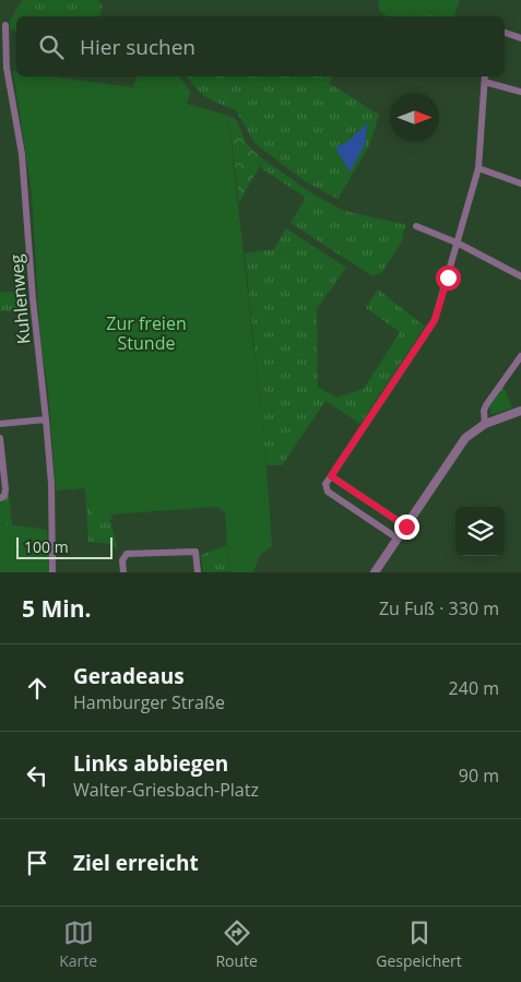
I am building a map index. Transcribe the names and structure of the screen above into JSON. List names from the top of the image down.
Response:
{
  "streets": {
    "street": ["Kuhlenweg"]
  },
  "parks": ["Zur freien Stunde"],
  "scale_bar": "100 m",
  "north": "right",
  "page": {
    "search": "Hier suchen",
    "scale": "100 m",
    "heading": ["5 Min.", "Zu Fuß · 330 m"],
    "list": [
      ["Geradeaus", "Hamburger Straße", "240 m"],
      ["Links abbiegen", "Walter-Griesbach-Platz", "90 m"],
      "Ziel erreicht"
    ],
    "nav": ["Karte", "Route", "Gespeichert"]
  }
}
